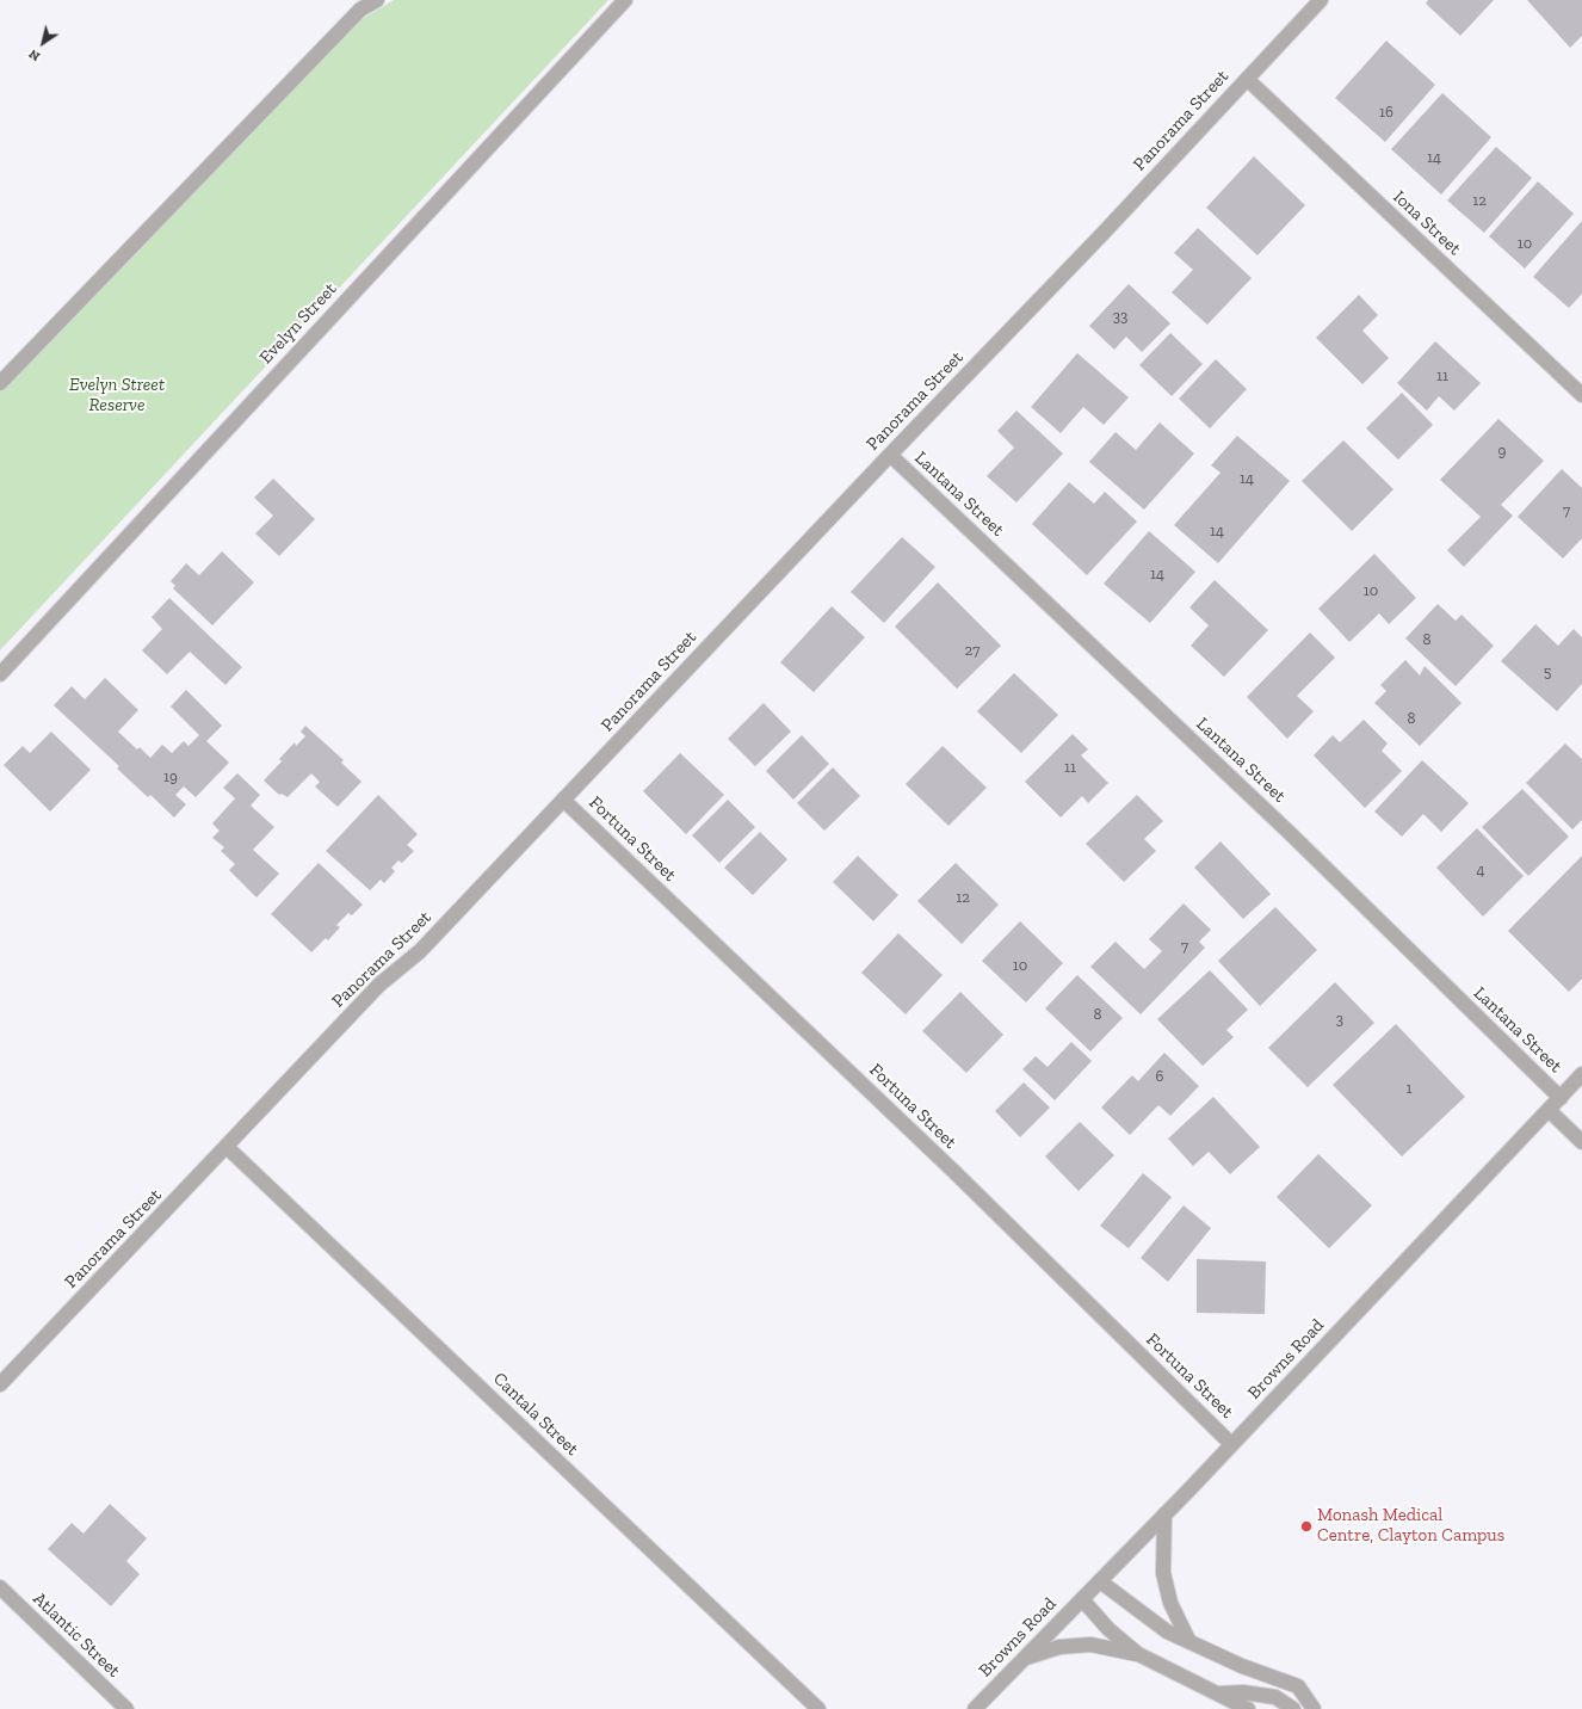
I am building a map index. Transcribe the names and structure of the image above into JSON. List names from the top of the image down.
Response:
{
  "streets": {
    "street": [
      "Panorama Street",
      "Iona Street",
      "Evelyn Street",
      "Lantana Street",
      "Fortuna Street",
      "Browns Road",
      "Cantala Street",
      "Atlantic Street"
    ]
  },
  "crossings": [
    ["Panorama Street", "Iona Street"],
    ["Panorama Street", "Lantana Street"],
    ["Panorama Street", "Fortuna Street"],
    ["Panorama Street", "Cantala Street"],
    ["Lantana Street", "Browns Road"],
    ["Fortuna Street", "Browns Road"]
  ],
  "parks": ["Evelyn Street Reserve"],
  "places": ["Monash Medical Centre, Clayton Campus"],
  "house_numbers": [
    "16",
    "14",
    "12",
    "10",
    "33",
    "11",
    "9",
    "14",
    "7",
    "14",
    "14",
    "10",
    "8",
    "27",
    "5",
    "8",
    "11",
    "19",
    "4",
    "12",
    "7",
    "10",
    "8",
    "3",
    "6",
    "1"
  ],
  "north": "bottom left"
}
